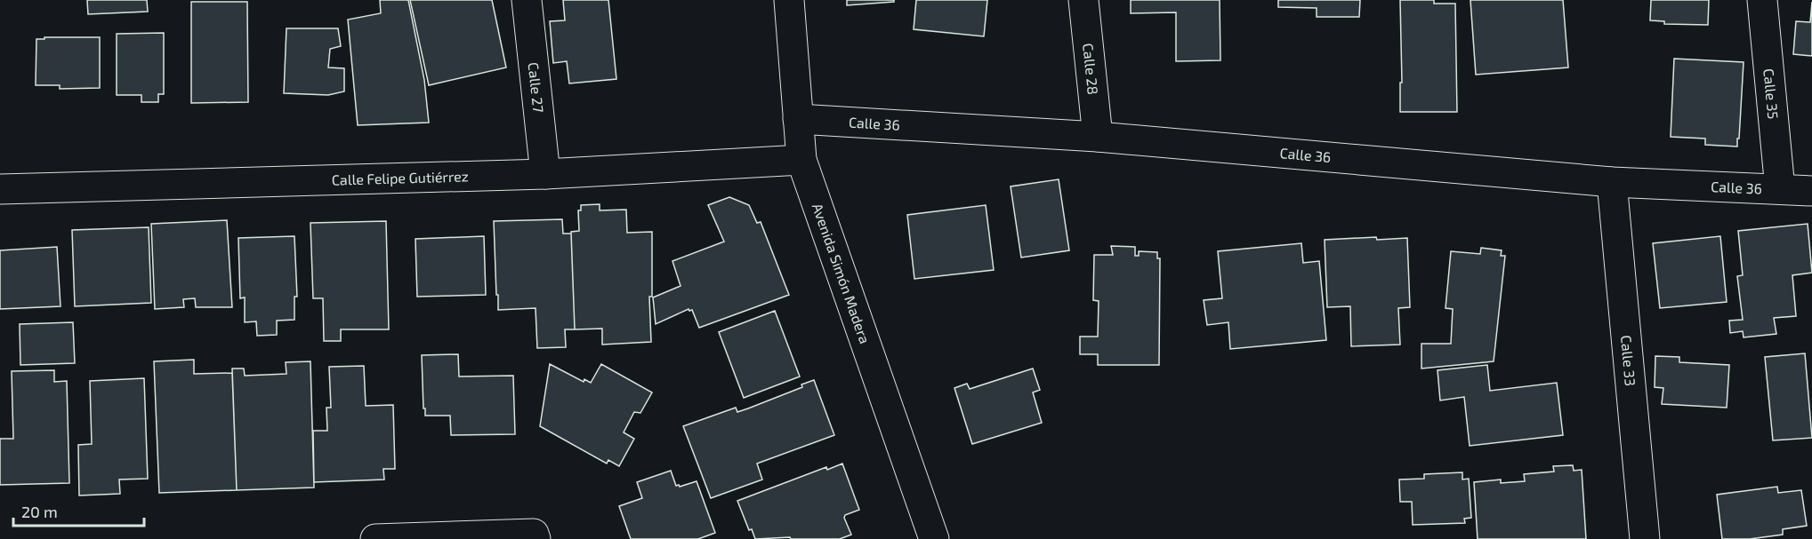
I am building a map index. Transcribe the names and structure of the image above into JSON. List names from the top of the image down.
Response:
{
  "streets": {
    "street": [
      "Calle 28",
      "Calle 27",
      "Calle 35",
      "Calle 36",
      "Calle Felipe Gutiérrez",
      "Avenida Simón Madera",
      "Calle 33"
    ]
  },
  "crossings": [
    ["Calle 28", "Calle 36"],
    ["Calle 27", "Calle Felipe Gutiérrez"],
    ["Calle 35", "Calle 36"],
    ["Calle 36", "Avenida Simón Madera"],
    ["Calle 36", "Calle 33"],
    ["Calle Felipe Gutiérrez", "Avenida Simón Madera"]
  ],
  "scale_bar": "20 m"
}
